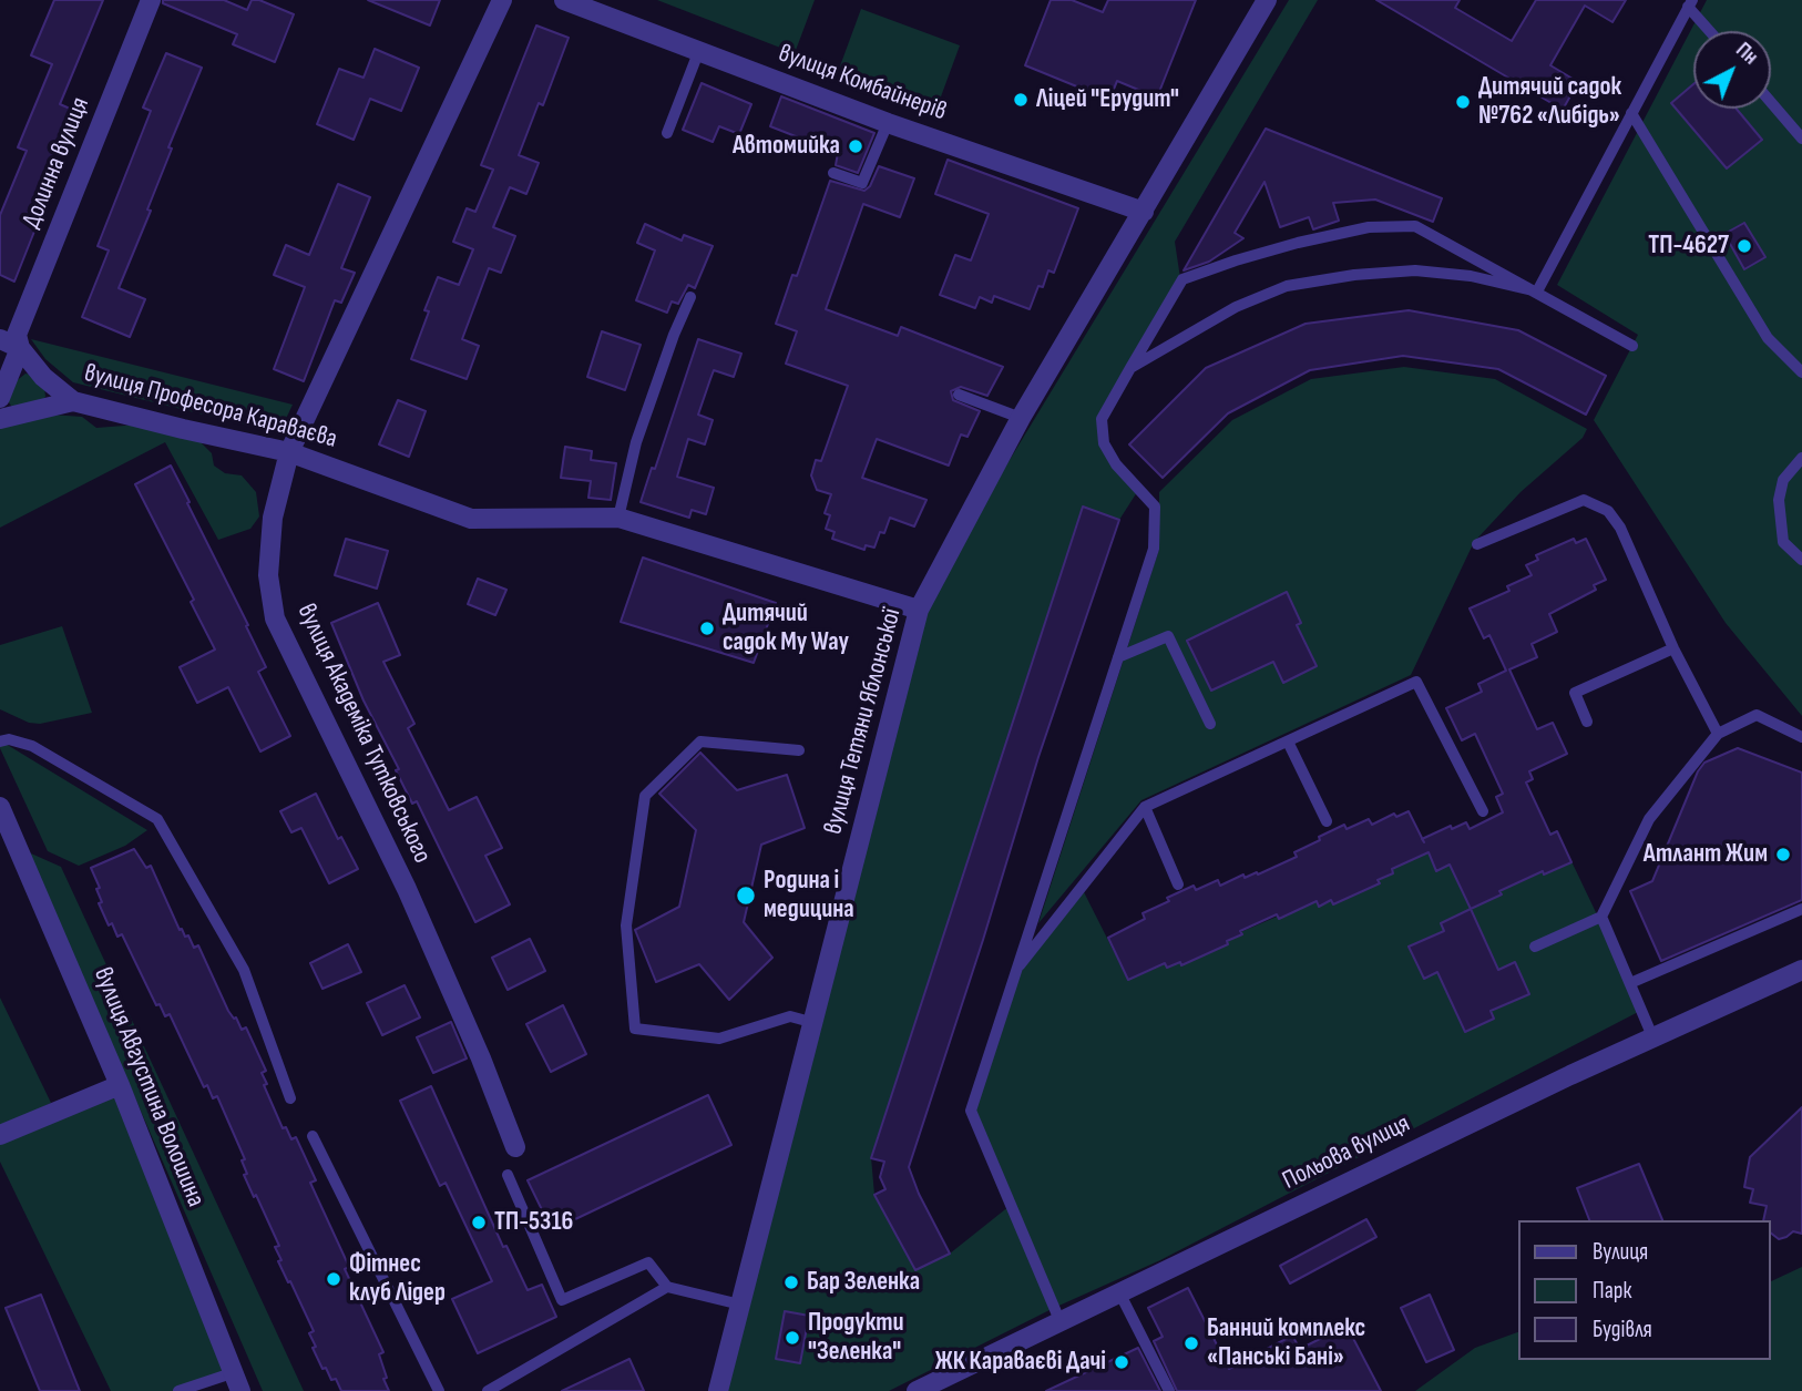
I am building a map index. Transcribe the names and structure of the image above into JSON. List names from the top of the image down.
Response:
{
  "streets": {
    "street": [
      "вулиця Комбайнерів",
      "Долинна вулиця",
      "вулиця Професора Караваєва",
      "вулиця Тетяни Яблонської",
      "вулиця Академіка Тутковського",
      "вулиця Августина Волошина",
      "Польова вулиця"
    ]
  },
  "crossings": [
    ["вулиця Комбайнерів", "вулиця Тетяни Яблонської"],
    ["Долинна вулиця", "вулиця Професора Караваєва"],
    ["вулиця Професора Караваєва", "вулиця Тетяни Яблонської"],
    ["вулиця Професора Караваєва", "вулиця Академіка Тутковського"]
  ],
  "places": [
    "Ліцей \"Ерудит\"",
    "Дитячий садок №762 «Либідь»",
    "Автомийка",
    "ТП-4627",
    "Дитячий садок My Way",
    "Атлант Жим",
    "Родина і медицина",
    "ТП-5316",
    "Фітнес клуб Лідер",
    "Бар Зеленка",
    "Продукти \"Зеленка\"",
    "Банний комплекс «Панські Бані»",
    "ЖК Караваєві Дачі"
  ],
  "legend": ["Вулиця", "Парк", "Будівля"],
  "north": "top right"
}
